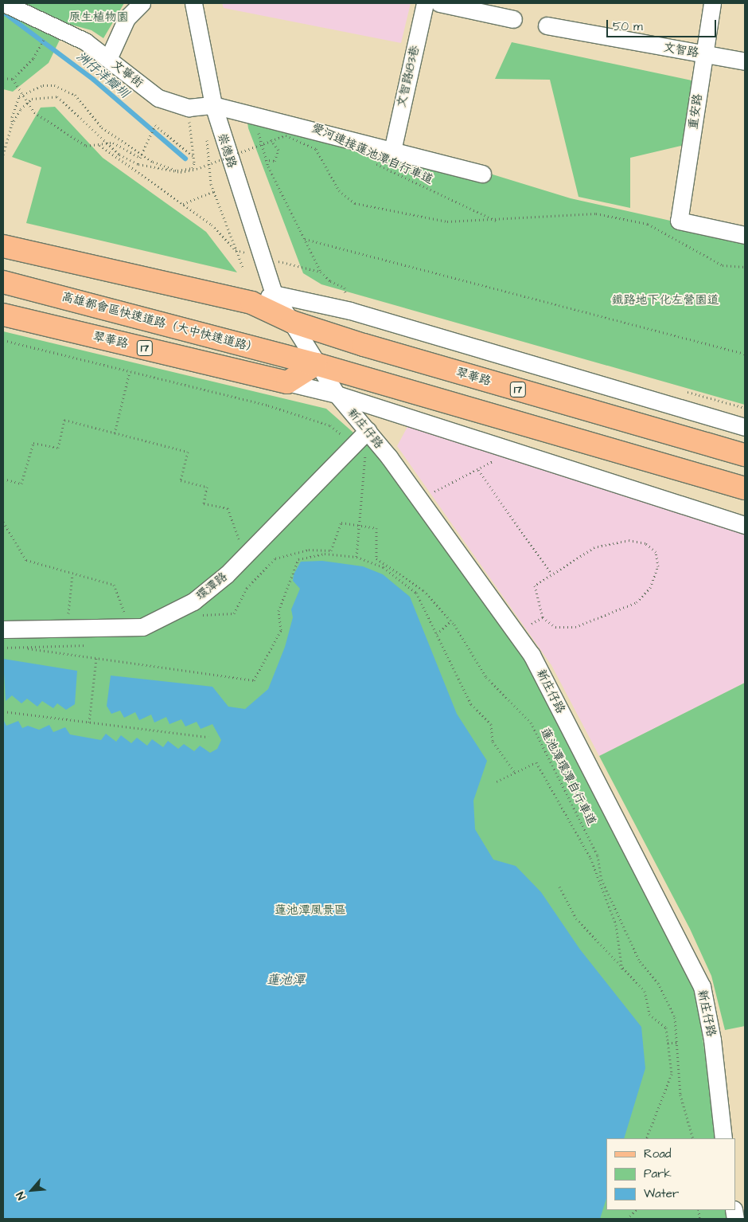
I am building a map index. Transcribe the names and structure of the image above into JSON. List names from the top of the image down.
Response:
{
  "streets": {
    "main road": ["高雄都會區快速道路（大中快速道路）", "翠華路", "17"],
    "street": [
      "文智路",
      "文寧街",
      "文智路183巷",
      "重安路",
      "崇德路",
      "新庄仔路",
      "環潭路"
    ],
    "path": ["愛河連接蓮池潭自行車道", "蓮池潭環潭自行車道"]
  },
  "crossings": [
    ["文智路", "重安路"],
    ["文寧街", "文智路183巷"],
    ["文寧街", "崇德路"],
    ["崇德路", "新庄仔路"],
    ["高雄都會區快速道路（大中快速道路）", "新庄仔路"],
    ["翠華路", "新庄仔路"],
    ["新庄仔路", "環潭路"]
  ],
  "water": ["洲仔洋瓣圳", "蓮池潭"],
  "parks": ["原生植物園", "鐵路地下化左營園道", "蓮池潭風景區"],
  "legend": ["Road", "Park", "Water"],
  "scale_bar": "50 m",
  "north": "bottom left"
}
